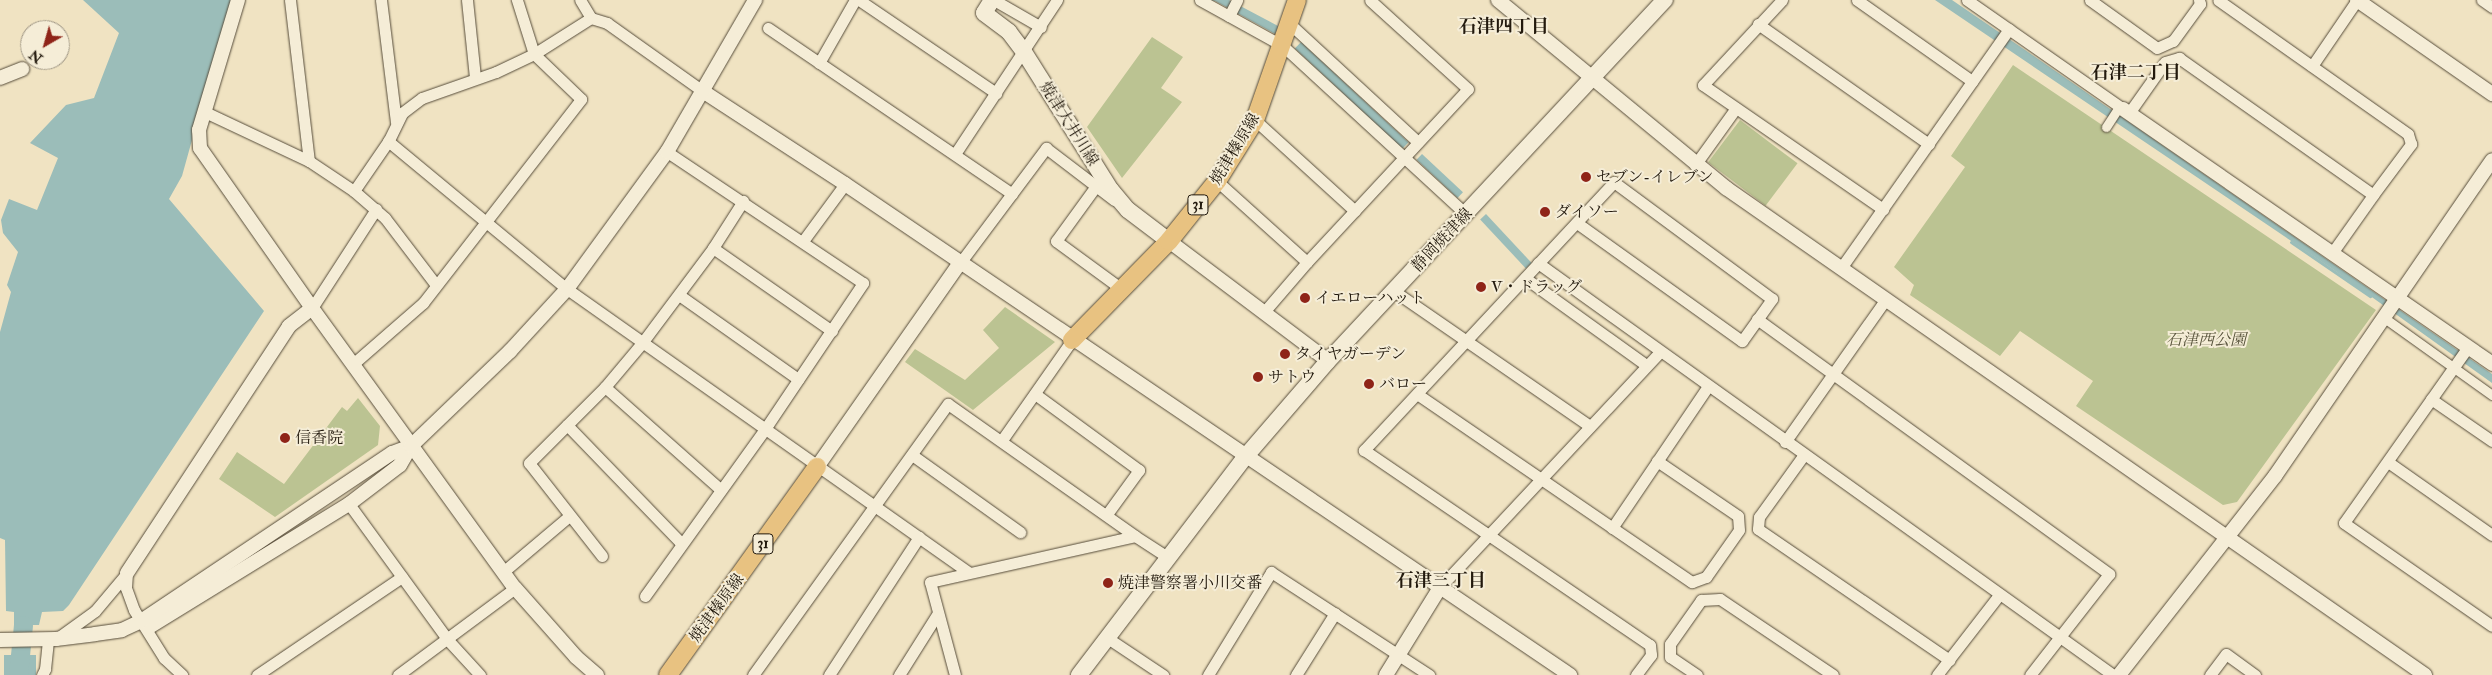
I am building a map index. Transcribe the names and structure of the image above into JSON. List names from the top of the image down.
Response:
{
  "streets": {
    "main road": [
      "焼津大井川線",
      "焼津榛原線",
      "31",
      "静岡焼津線"
    ]
  },
  "crossings": [
    ["焼津大井川線", "焼津榛原線"]
  ],
  "districts": ["石津四丁目", "石津二丁目", "石津三丁目"],
  "parks": ["石津西公園"],
  "places": [
    "セブン-イレブン",
    "ダイソー",
    "V・ドラッグ",
    "イエローハット",
    "タイヤガーデン",
    "サトウ",
    "バロー",
    "信香院",
    "焼津警察署小川交番"
  ],
  "north": "bottom left"
}
